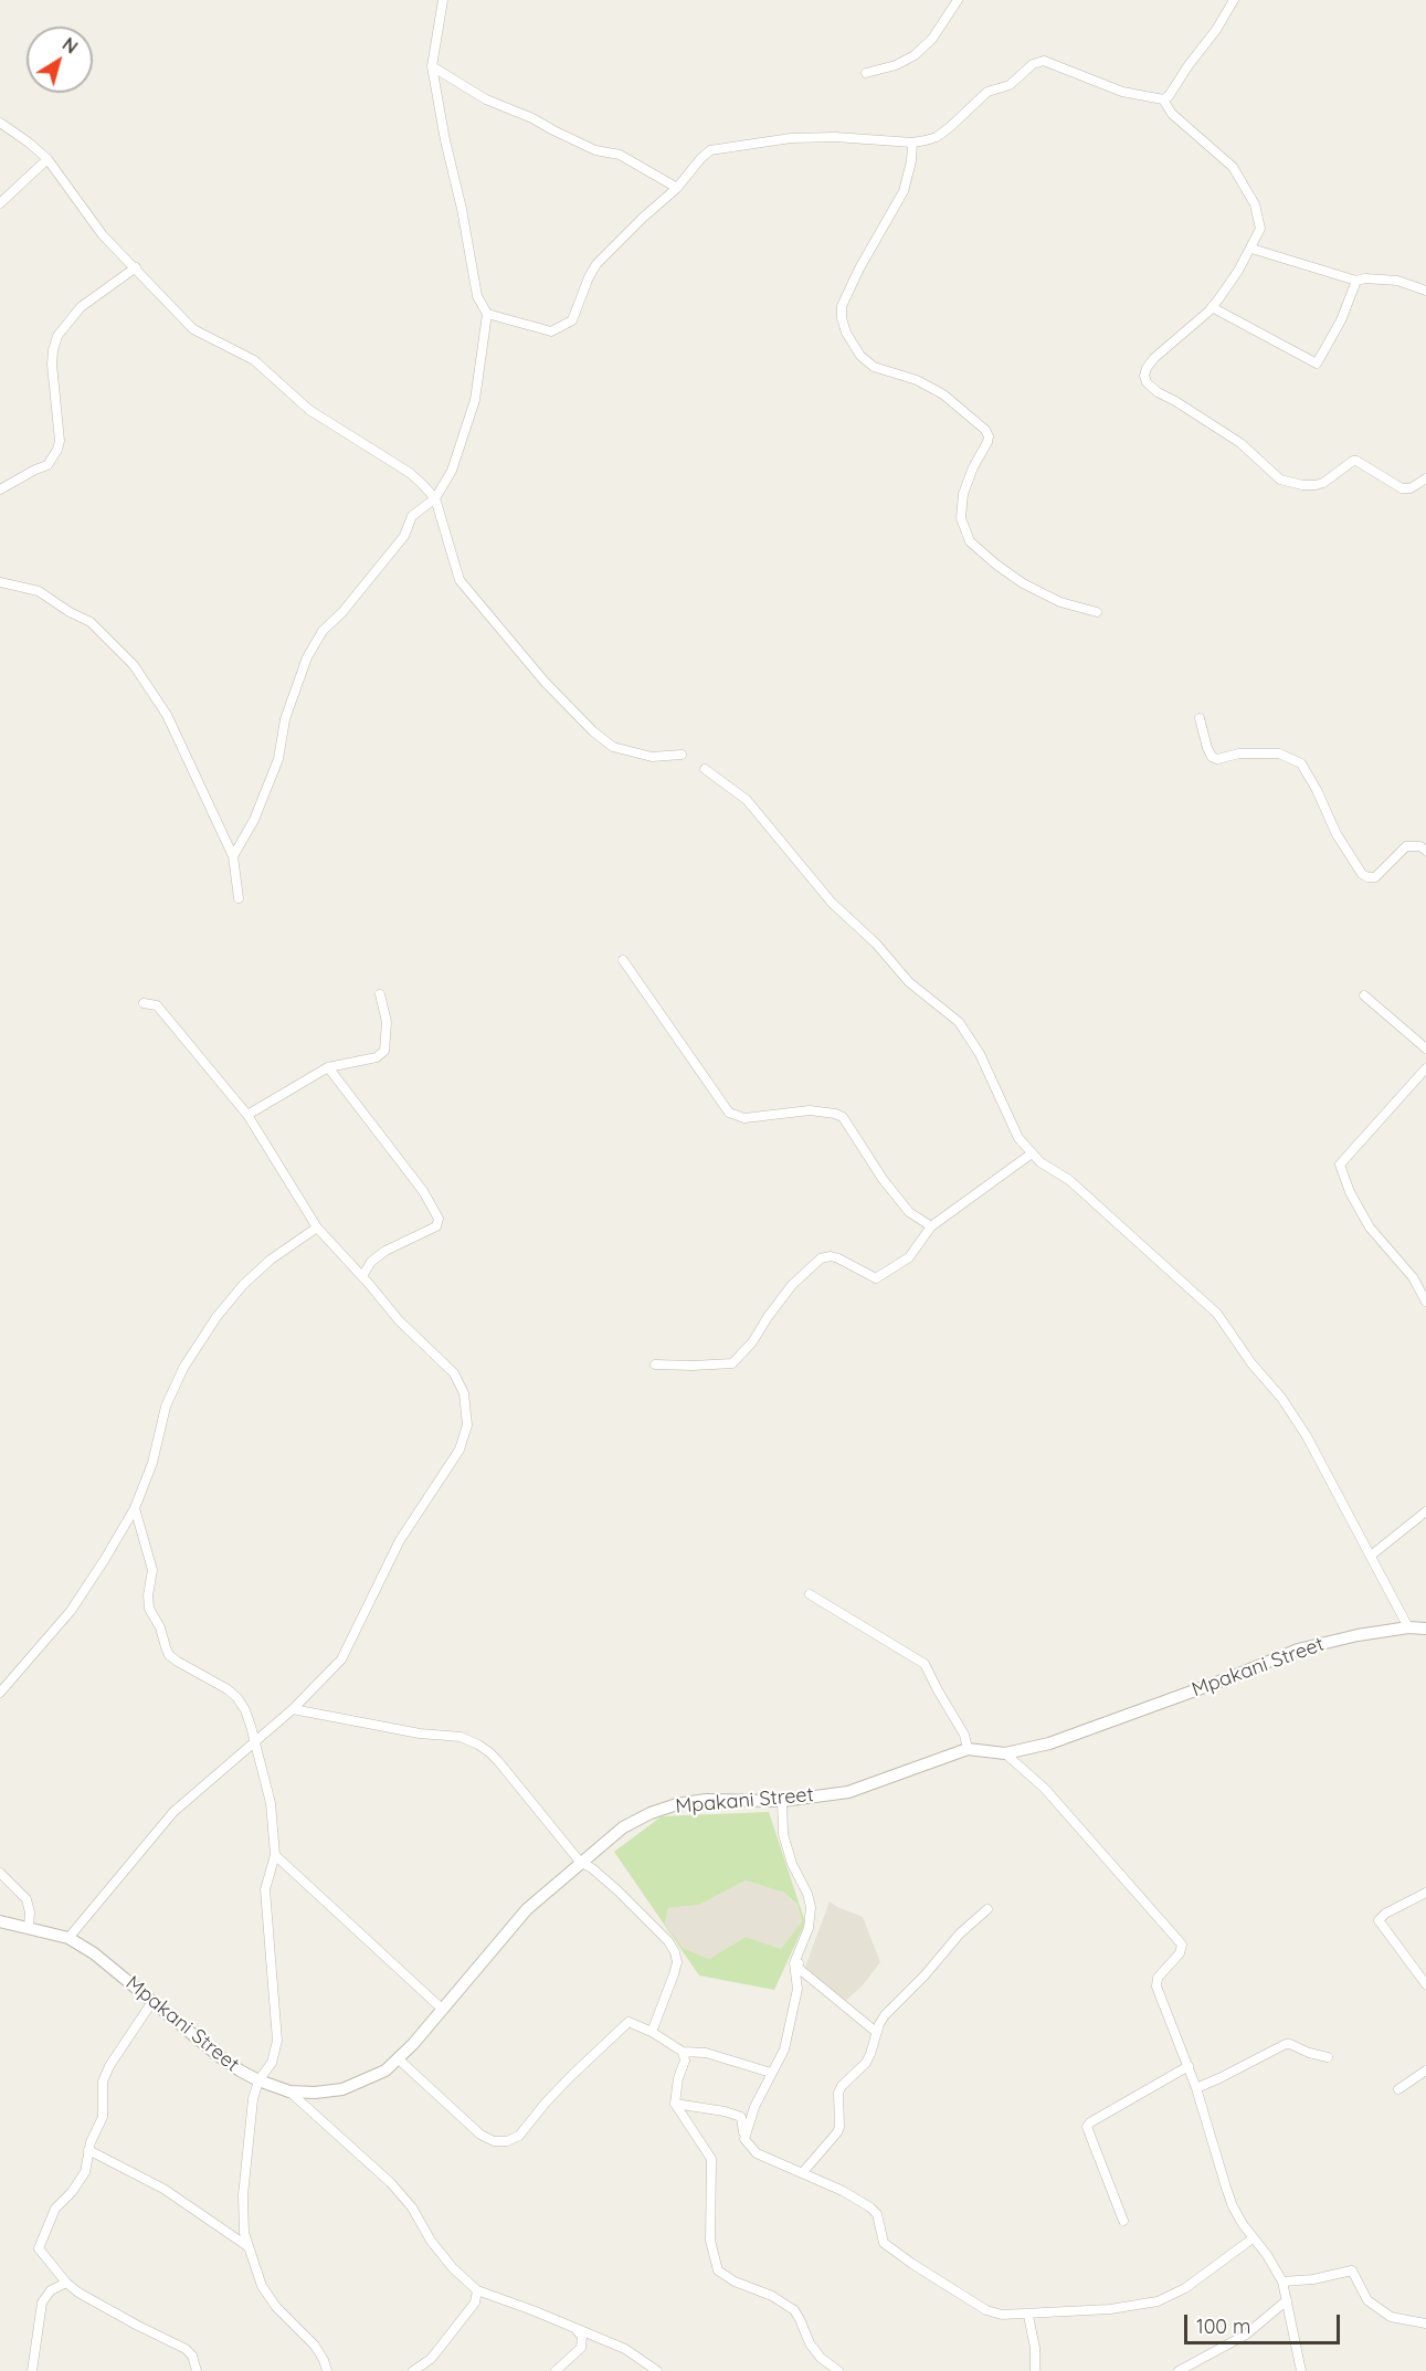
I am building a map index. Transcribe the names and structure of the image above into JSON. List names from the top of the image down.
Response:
{
  "streets": {
    "street": ["Mpakani Street"]
  },
  "scale_bar": "100 m",
  "north": "top right"
}
